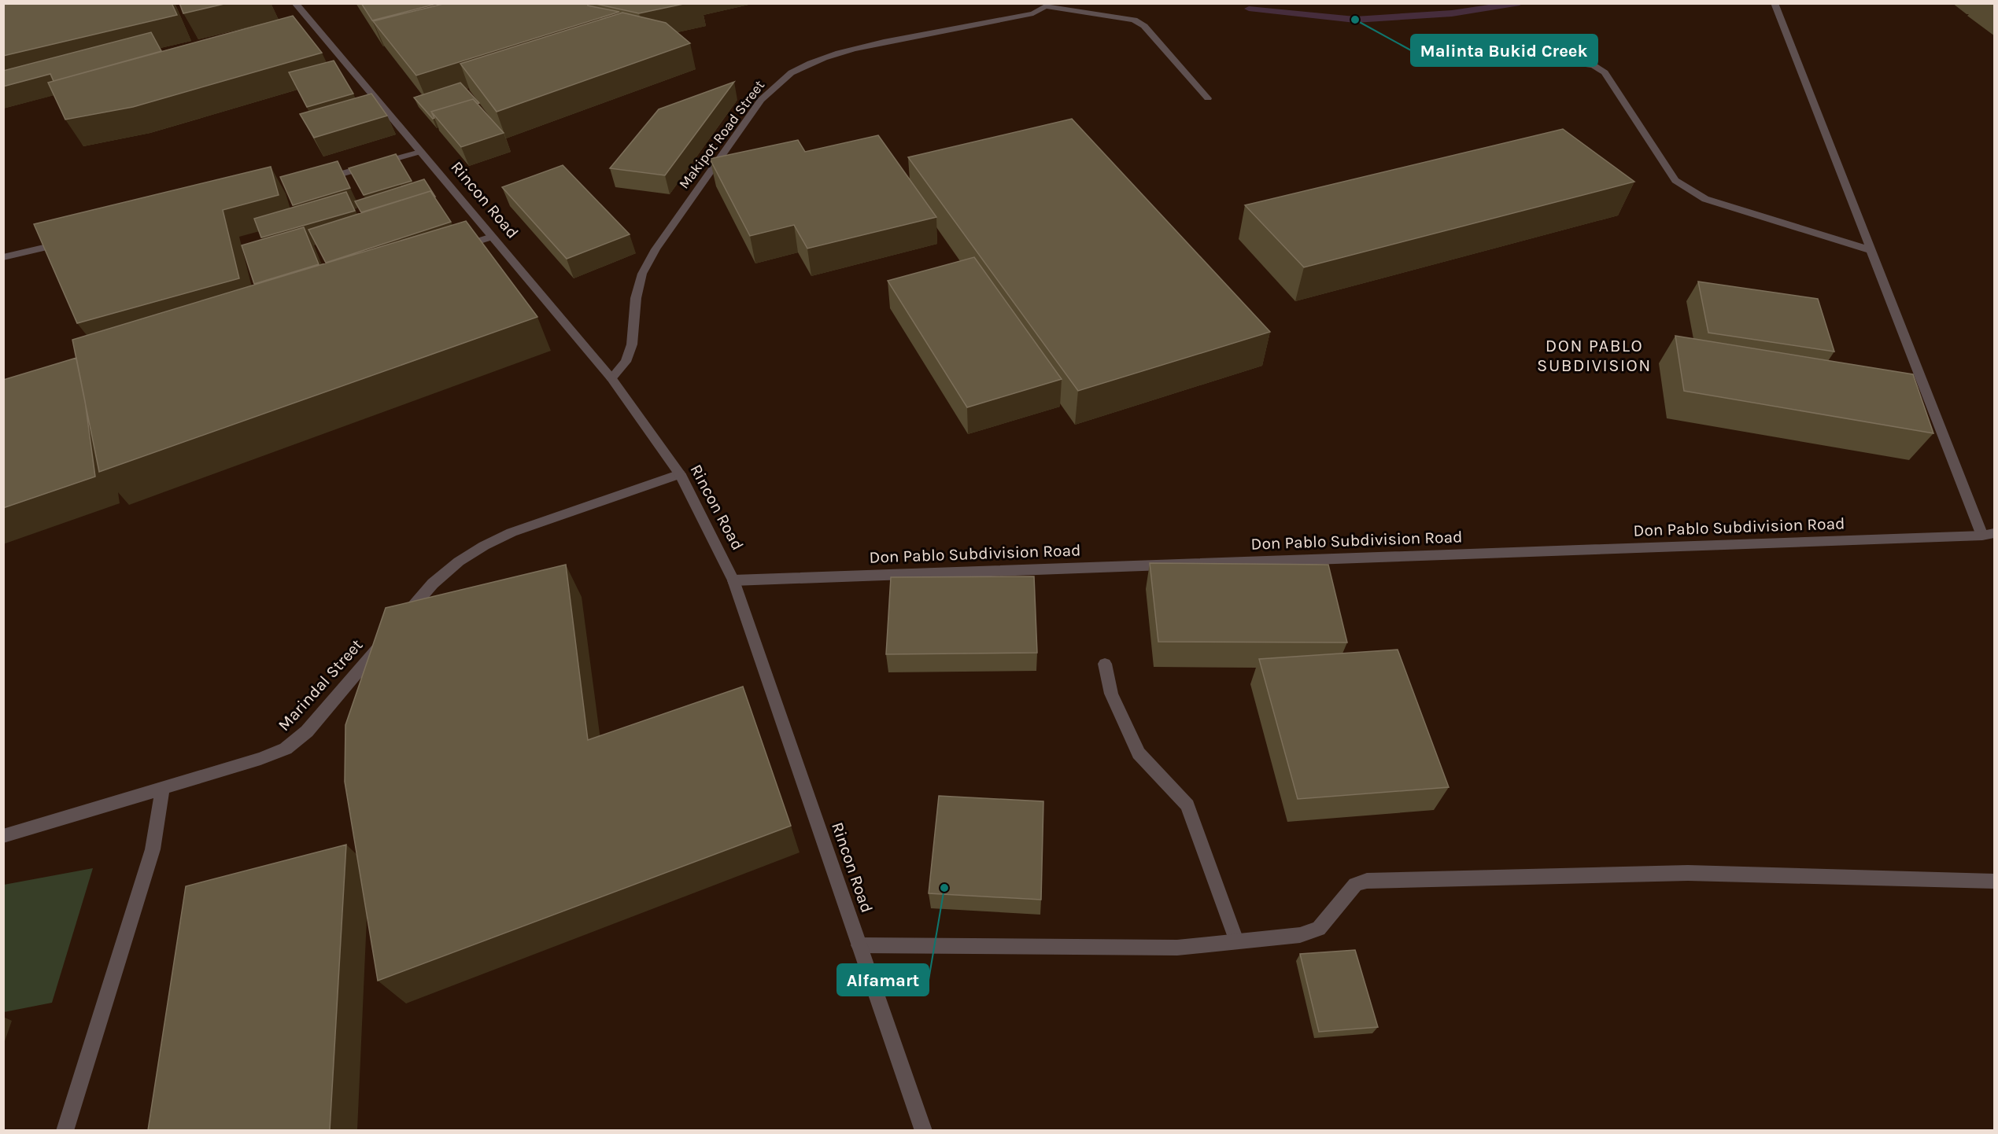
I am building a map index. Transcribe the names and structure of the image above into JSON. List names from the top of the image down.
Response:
{
  "streets": {
    "street": [
      "Makipot Road Street",
      "Rincon Road",
      "Don Pablo Subdivision Road",
      "Marindal Street"
    ]
  },
  "crossings": [
    ["Makipot Road Street", "Rincon Road"],
    ["Rincon Road", "Don Pablo Subdivision Road"]
  ],
  "districts": ["DON PABLO SUBDIVISION"],
  "places": ["Malinta Bukid Creek", "Alfamart"]
}
